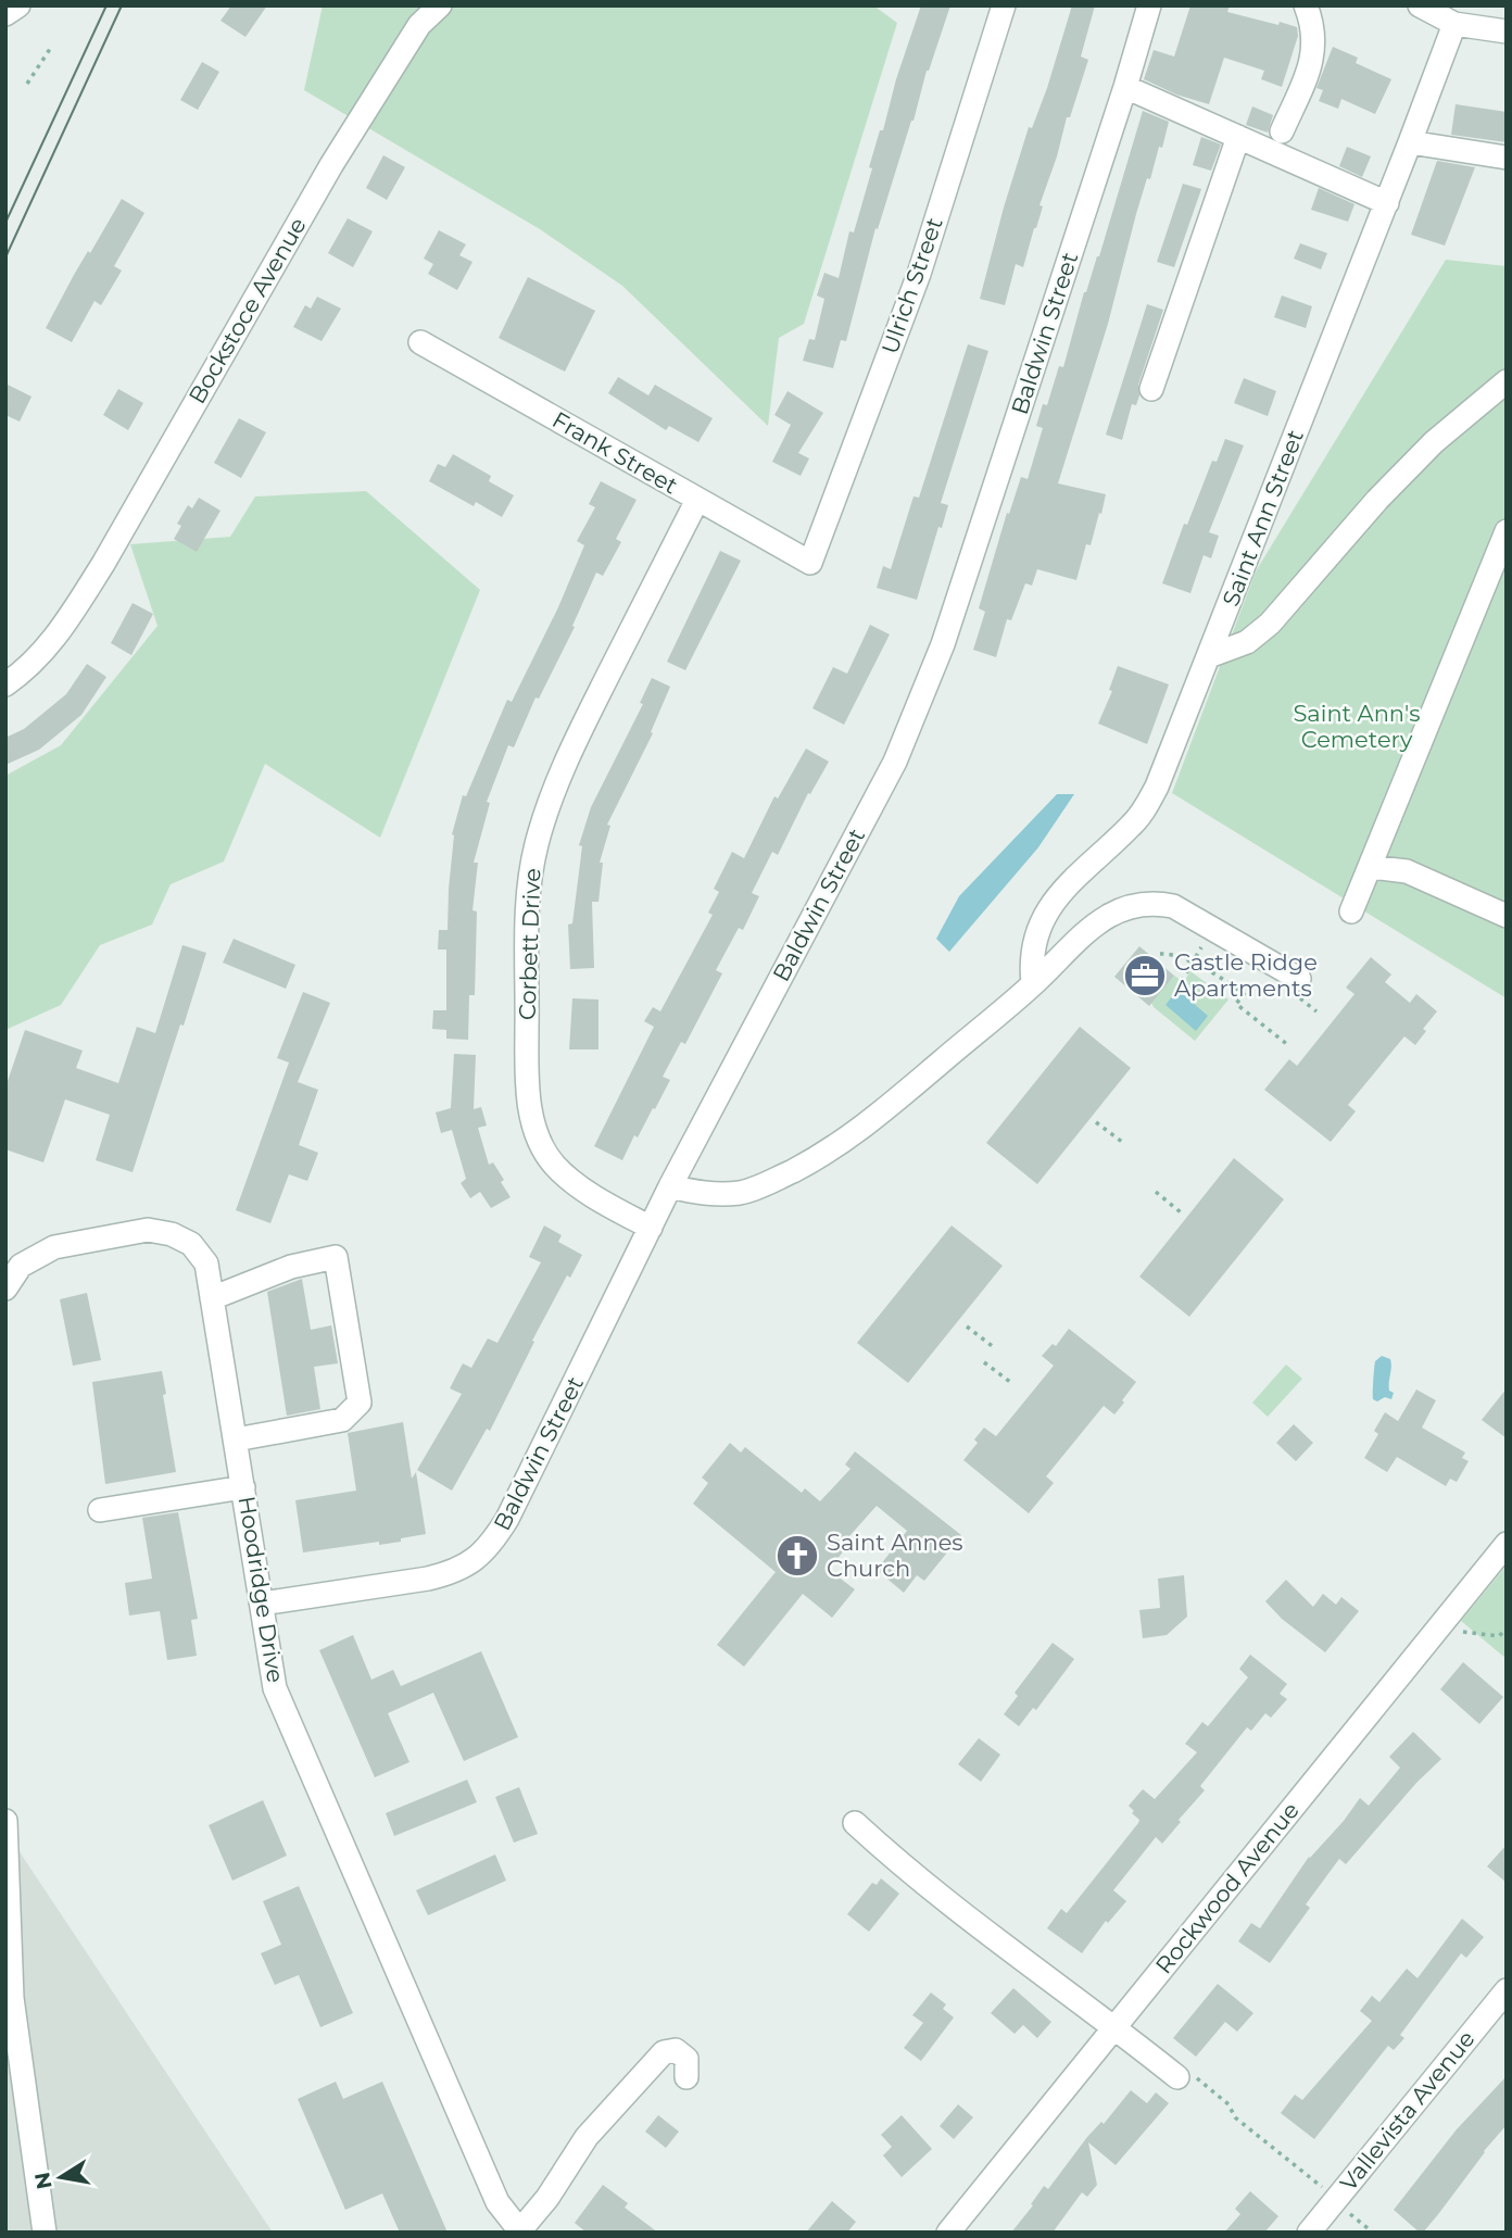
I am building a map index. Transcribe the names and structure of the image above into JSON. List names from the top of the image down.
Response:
{
  "streets": {
    "street": [
      "Ulrich Street",
      "Bockstoce Avenue",
      "Baldwin Street",
      "Frank Street",
      "Saint Ann Street",
      "Corbett Drive",
      "Hoodridge Drive",
      "Rockwood Avenue",
      "Vallevista Avenue"
    ]
  },
  "crossings": [
    ["Ulrich Street", "Frank Street"],
    ["Baldwin Street", "Corbett Drive"],
    ["Baldwin Street", "Hoodridge Drive"],
    ["Frank Street", "Corbett Drive"]
  ],
  "parks": ["Saint Ann's Cemetery"],
  "places": {
    "office": ["Castle Ridge Apartments"],
    "church": ["Saint Annes Church"]
  },
  "north": "left"
}
